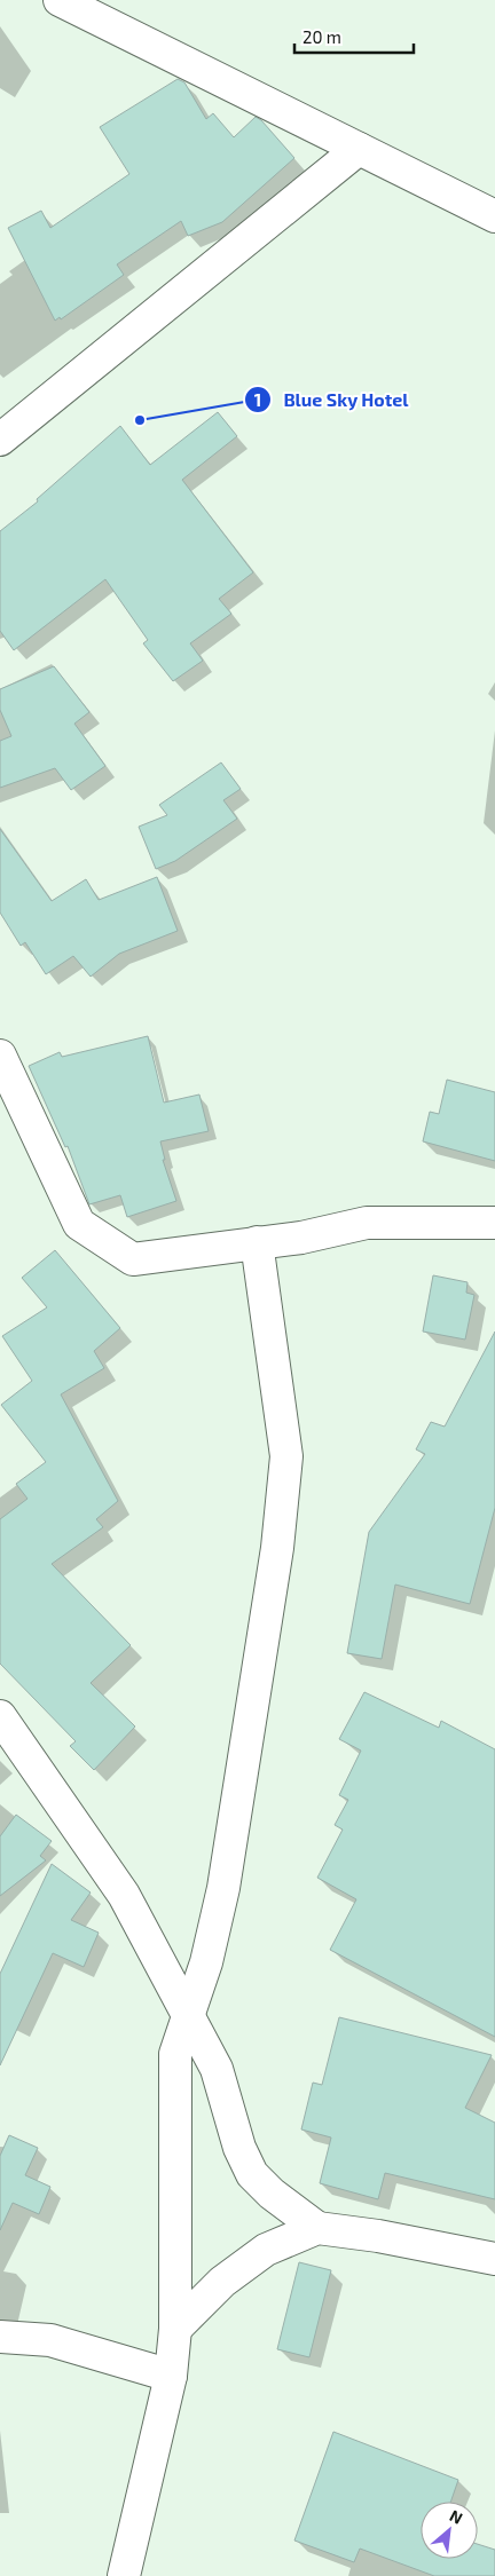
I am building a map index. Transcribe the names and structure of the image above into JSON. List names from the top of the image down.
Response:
{
  "places": ["Blue Sky Hotel"],
  "scale_bar": "20 m",
  "north": "top right"
}
